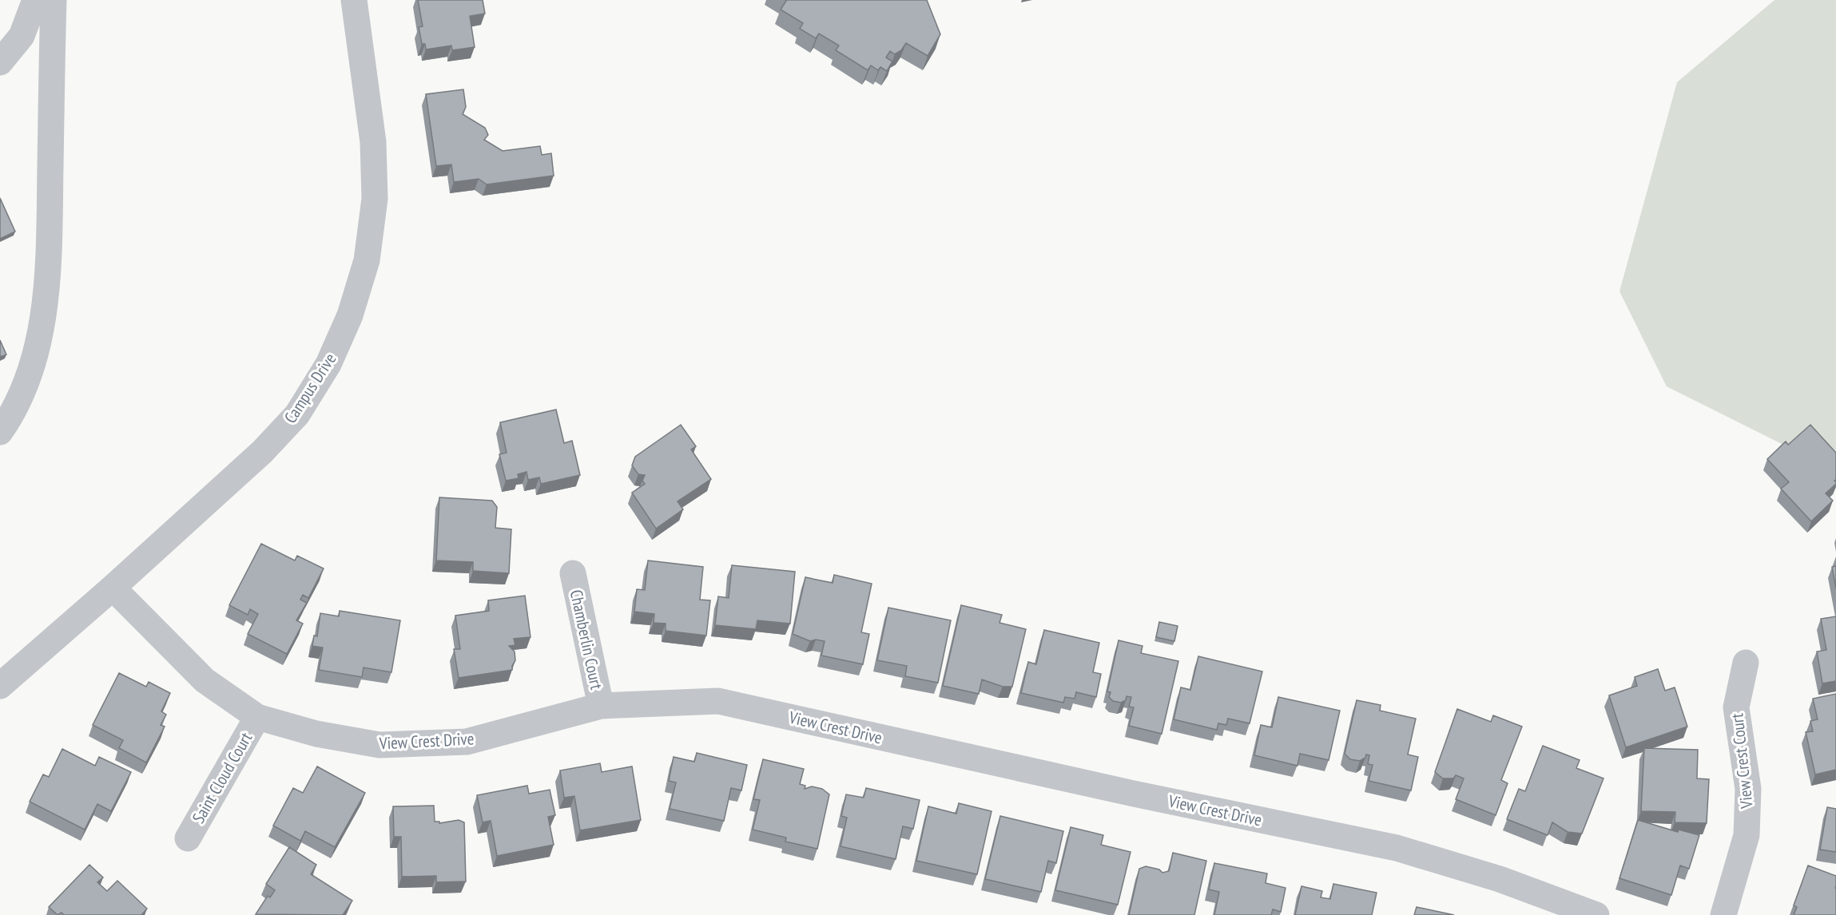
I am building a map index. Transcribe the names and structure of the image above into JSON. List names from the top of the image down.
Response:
{
  "streets": {
    "street": [
      "Campus Drive",
      "Chamberlin Court",
      "View Crest Drive",
      "View Crest Court",
      "Saint Cloud Court"
    ]
  },
  "crossings": [
    ["Campus Drive", "View Crest Drive"],
    ["Chamberlin Court", "View Crest Drive"],
    ["View Crest Drive", "Saint Cloud Court"]
  ]
}
